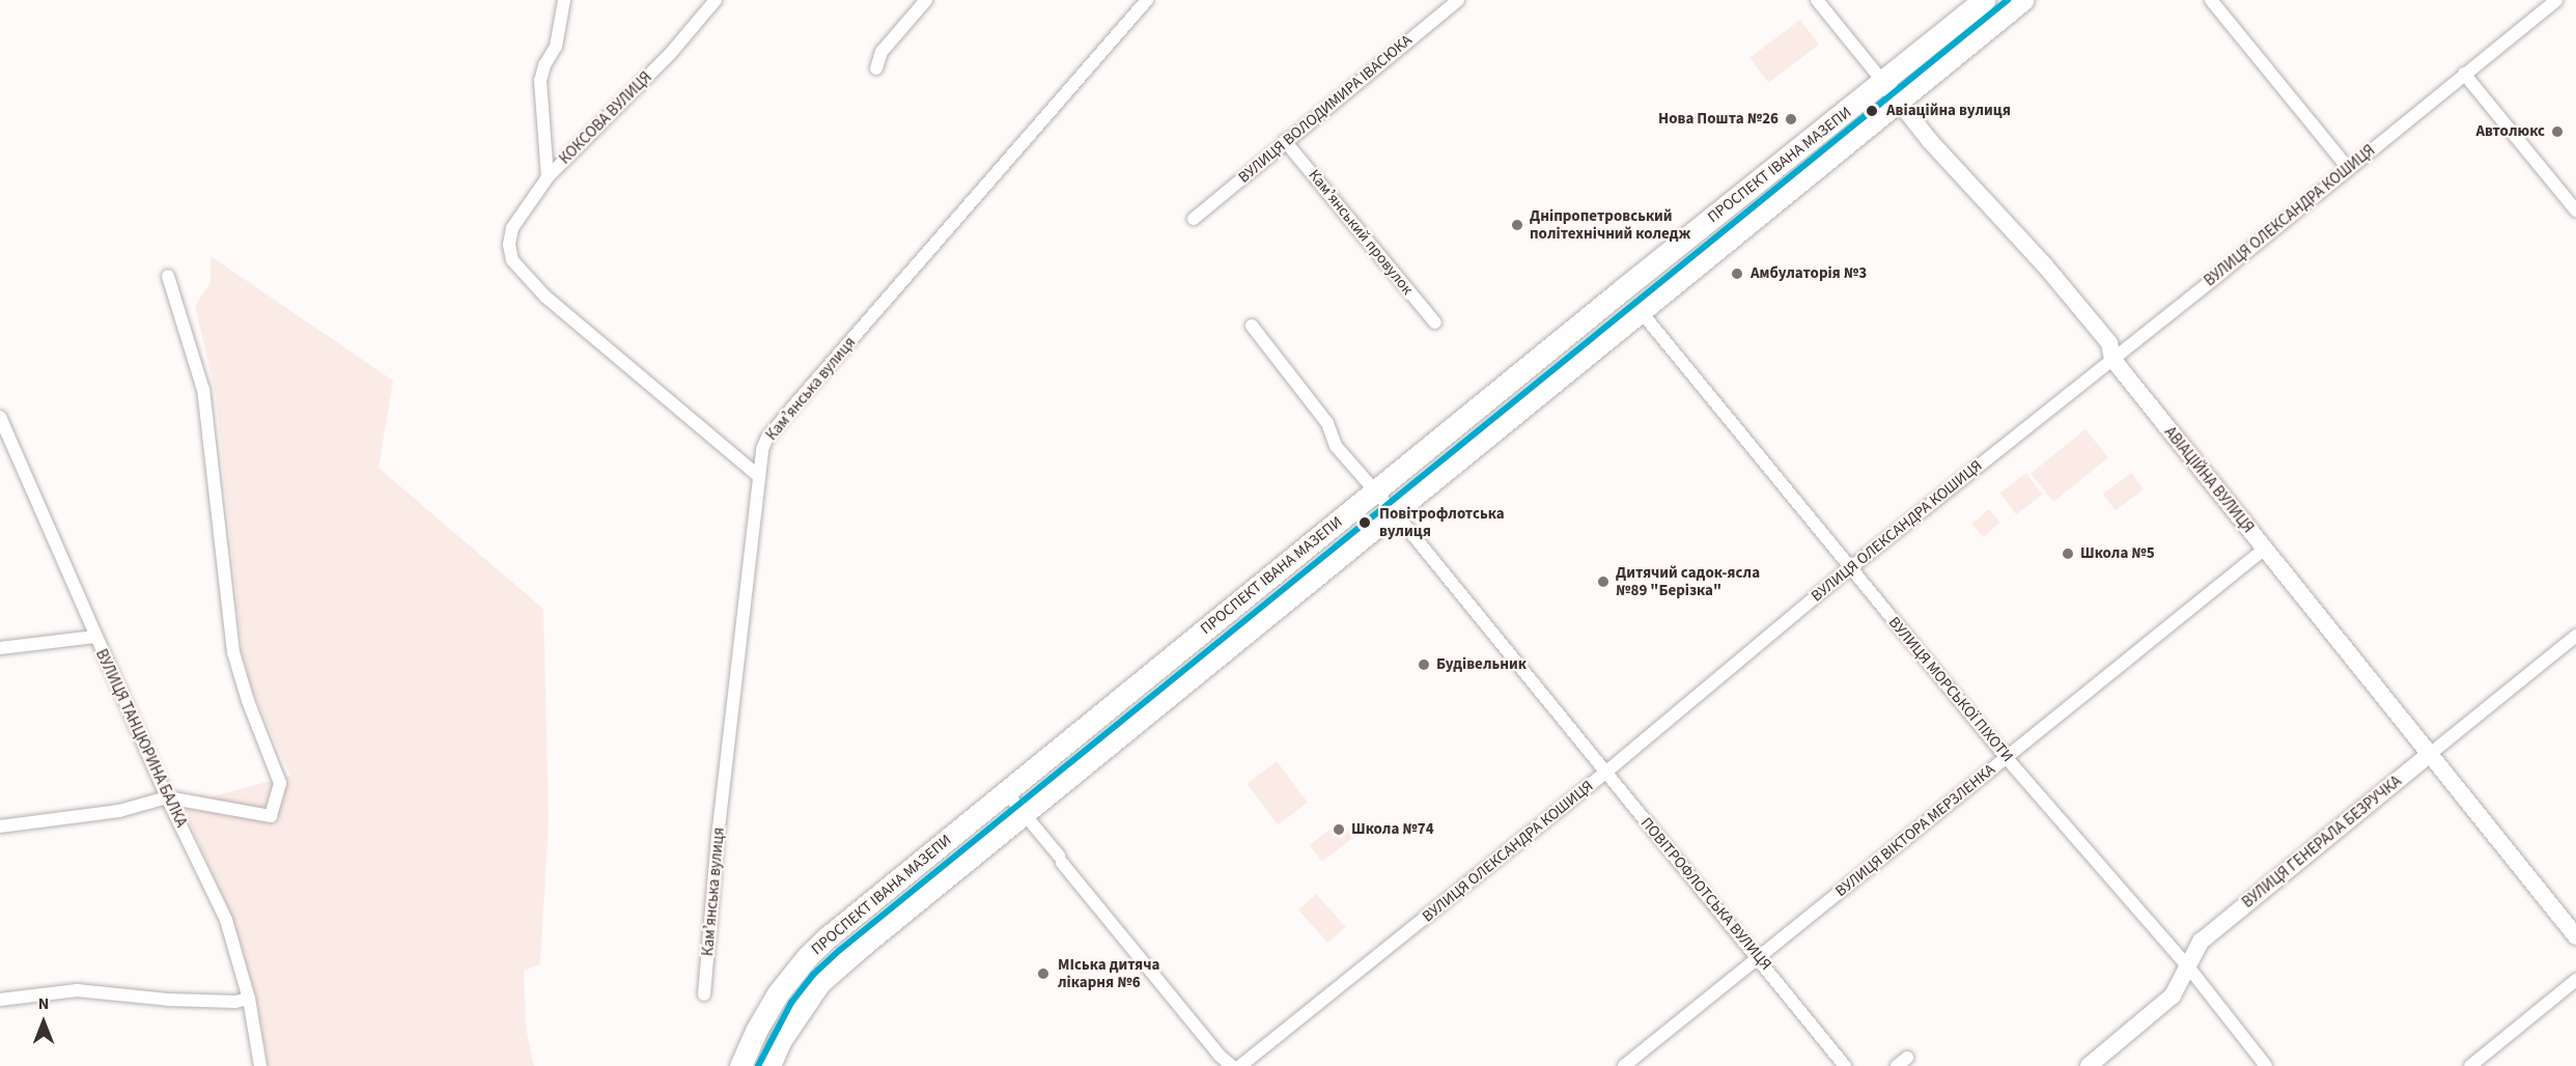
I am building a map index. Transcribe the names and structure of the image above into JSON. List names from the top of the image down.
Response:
{
  "streets": {
    "highway": ["ПРОСПЕКТ ІВАНА МАЗЕПИ"],
    "street": [
      "ВУЛИЦЯ ВОЛОДИМИРА ІВАСЮКА",
      "КОКСОВА ВУЛИЦЯ",
      "ВУЛИЦЯ ОЛЕКСАНДРА КОШИЦЯ",
      "Камʼянський провулок",
      "Камʼянська вулиця",
      "АВІАЦІЙНА ВУЛИЦЯ",
      "ВУЛИЦЯ МОРСЬКОЇ ПІХОТИ",
      "ВУЛИЦЯ ТАНЦЮРИНА БАЛКА",
      "ВУЛИЦЯ ВІКТОРА МЕРЗЛЕНКА",
      "ВУЛИЦЯ ГЕНЕРАЛА БЕЗРУЧКА",
      "ПОВІТРОФЛОТСЬКА ВУЛИЦЯ"
    ]
  },
  "crossings": [
    ["ВУЛИЦЯ ВОЛОДИМИРА ІВАСЮКА", "Камʼянський провулок"],
    ["КОКСОВА ВУЛИЦЯ", "Камʼянська вулиця"],
    ["ПРОСПЕКТ ІВАНА МАЗЕПИ", "АВІАЦІЙНА ВУЛИЦЯ"],
    ["ПРОСПЕКТ ІВАНА МАЗЕПИ", "ВУЛИЦЯ МОРСЬКОЇ ПІХОТИ"],
    ["ПРОСПЕКТ ІВАНА МАЗЕПИ", "ПОВІТРОФЛОТСЬКА ВУЛИЦЯ"],
    ["ВУЛИЦЯ ОЛЕКСАНДРА КОШИЦЯ", "АВІАЦІЙНА ВУЛИЦЯ"],
    ["ВУЛИЦЯ ОЛЕКСАНДРА КОШИЦЯ", "ВУЛИЦЯ МОРСЬКОЇ ПІХОТИ"],
    ["ВУЛИЦЯ ОЛЕКСАНДРА КОШИЦЯ", "ПОВІТРОФЛОТСЬКА ВУЛИЦЯ"],
    ["АВІАЦІЙНА ВУЛИЦЯ", "ВУЛИЦЯ ВІКТОРА МЕРЗЛЕНКА"],
    ["АВІАЦІЙНА ВУЛИЦЯ", "ВУЛИЦЯ ГЕНЕРАЛА БЕЗРУЧКА"],
    ["ВУЛИЦЯ МОРСЬКОЇ ПІХОТИ", "ВУЛИЦЯ ВІКТОРА МЕРЗЛЕНКА"],
    ["ВУЛИЦЯ МОРСЬКОЇ ПІХОТИ", "ВУЛИЦЯ ГЕНЕРАЛА БЕЗРУЧКА"],
    ["ВУЛИЦЯ ВІКТОРА МЕРЗЛЕНКА", "ПОВІТРОФЛОТСЬКА ВУЛИЦЯ"]
  ],
  "places": [
    "Авіаційна вулиця",
    "Нова Пошта №26",
    "Автолюкс",
    "Дніпропетровський політехнічний коледж",
    "Амбулаторія №3",
    "Повітрофлотська вулиця",
    "Школа №5",
    "Дитячий садок-ясла №89 \"Берізка\"",
    "Будівельник",
    "Школа №74",
    "МІська дитяча лікарня №6"
  ],
  "north": "top"
}
